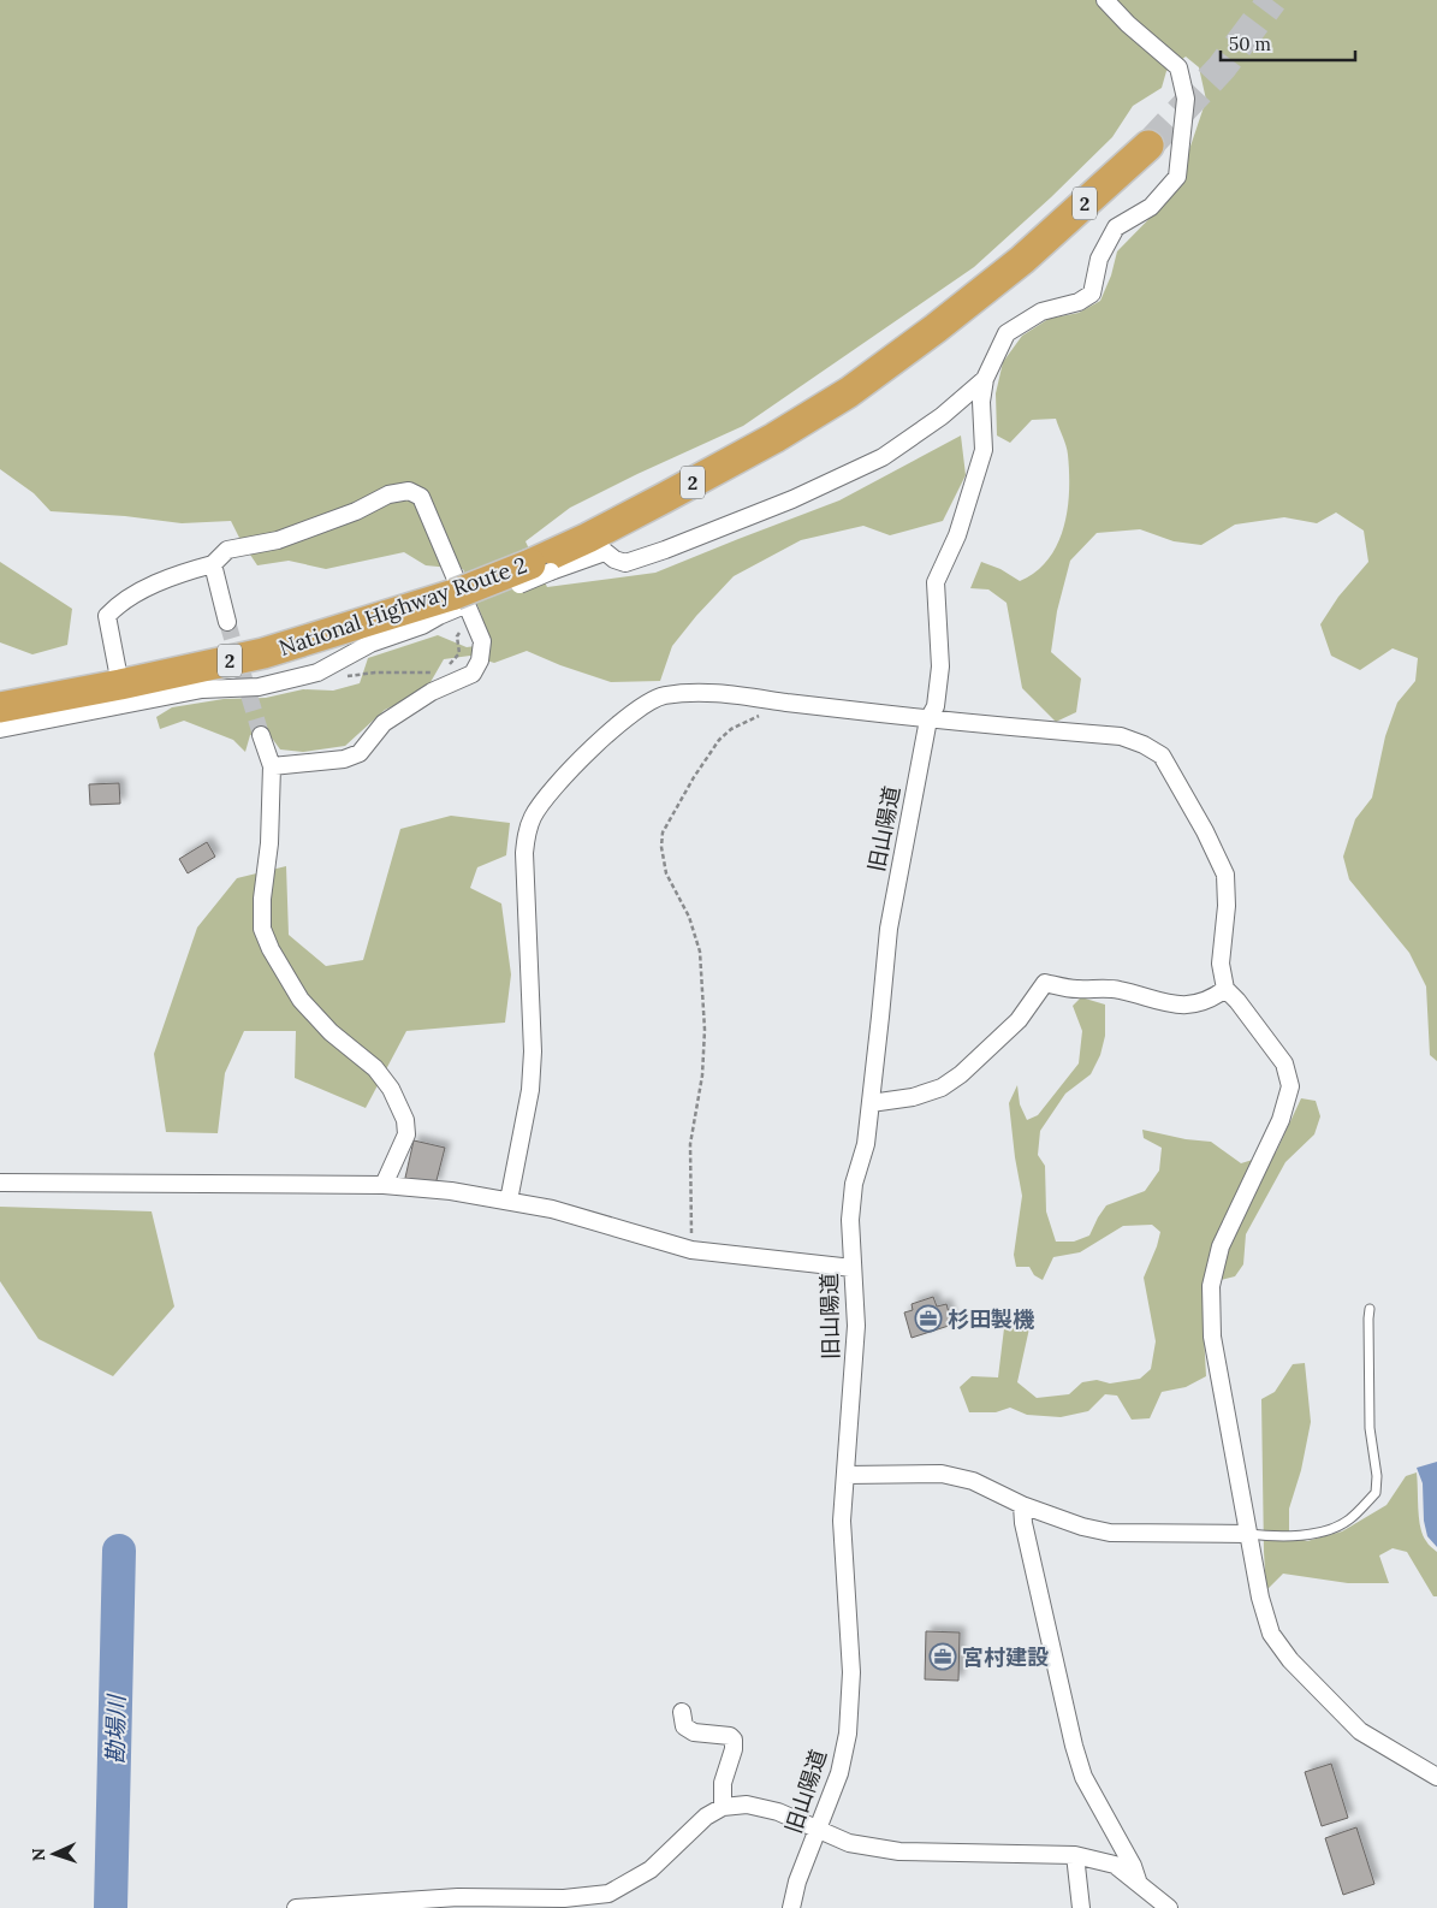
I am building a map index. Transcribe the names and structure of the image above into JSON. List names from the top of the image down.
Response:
{
  "streets": {
    "highway": ["2", "National Highway Route 2"],
    "street": ["旧山陽道"]
  },
  "water": ["勘場川"],
  "places": {
    "office": ["杉田製機", "宮村建設"]
  },
  "scale_bar": "50 m",
  "north": "left"
}
